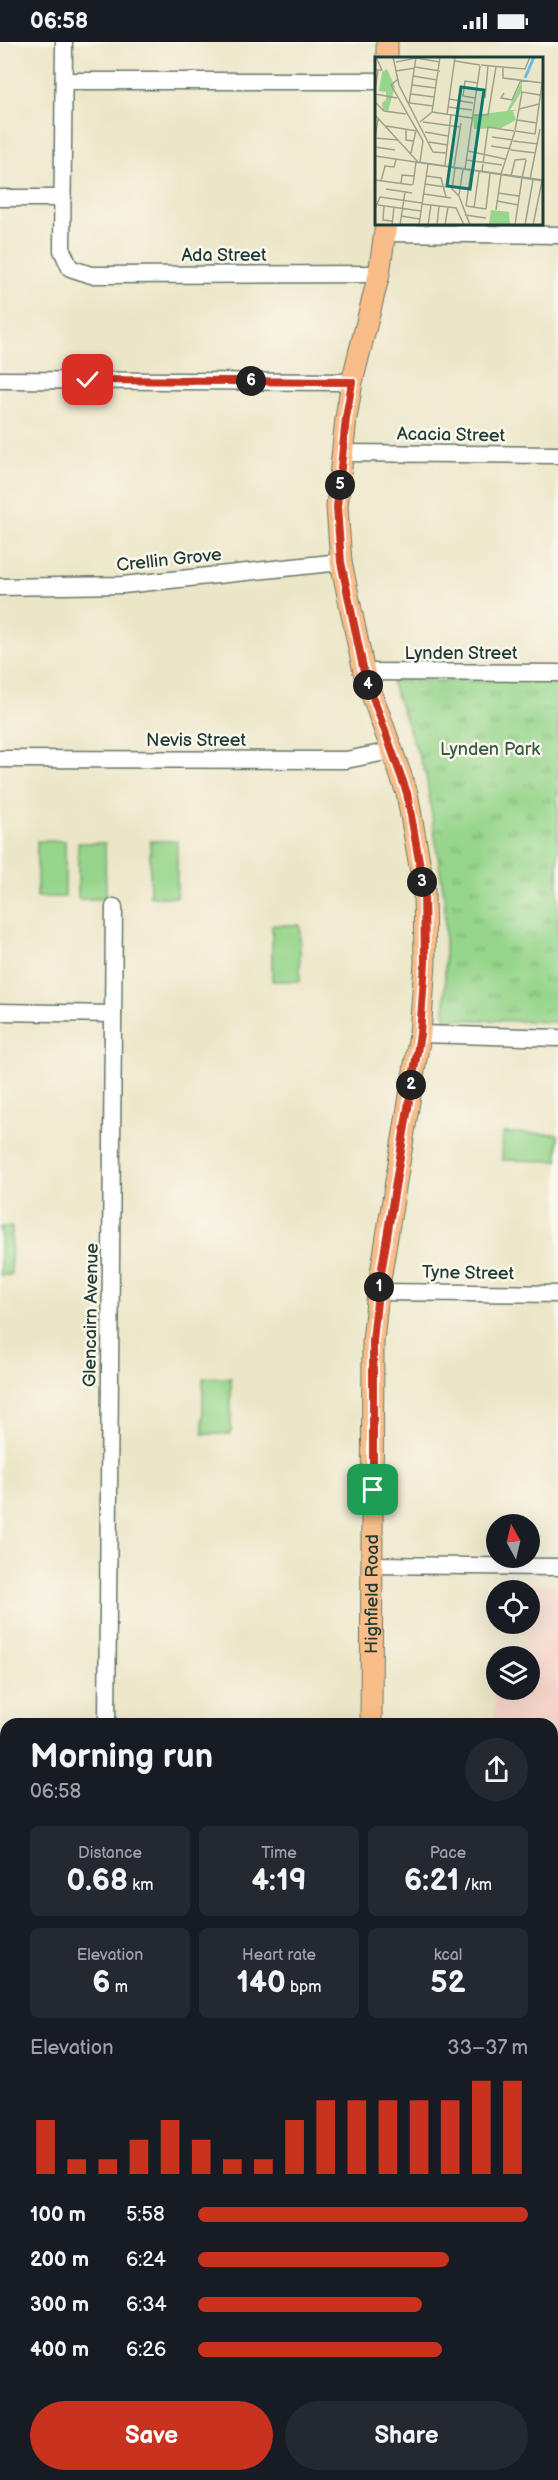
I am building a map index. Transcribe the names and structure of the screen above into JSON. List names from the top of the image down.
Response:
{
  "streets": {
    "main road": ["Highfield Road"],
    "street": [
      "Ada Street",
      "Acacia Street",
      "Crellin Grove",
      "Lynden Street",
      "Nevis Street",
      "Tyne Street",
      "Glencairn Avenue"
    ]
  },
  "crossings": [
    ["Ada Street", "Highfield Road"],
    ["Acacia Street", "Highfield Road"],
    ["Crellin Grove", "Highfield Road"],
    ["Lynden Street", "Highfield Road"],
    ["Nevis Street", "Highfield Road"],
    ["Tyne Street", "Highfield Road"]
  ],
  "parks": ["Lynden Park"],
  "north": "top",
  "page": {
    "status": "06:58",
    "pins": [
      "6",
      "5",
      "4",
      "3",
      "2",
      "1"
    ],
    "heading": ["Morning run", "06:58"],
    "stats": [
      ["Distance", "0.68 km"],
      ["Time", "4:19"],
      ["Pace", "6:21 /km"],
      ["Elevation", "6 m"],
      ["Heart rate", "140 bpm"],
      ["kcal", "52"]
    ],
    "chart": ["Elevation", "33–37 m"],
    "list": [
      {
        "name": "100 m",
        "note": "5:58"
      },
      {
        "name": "200 m",
        "note": "6:24"
      },
      {
        "name": "300 m",
        "note": "6:34"
      },
      {
        "name": "400 m",
        "note": "6:26"
      }
    ],
    "buttons": ["Save", "Share"]
  }
}
